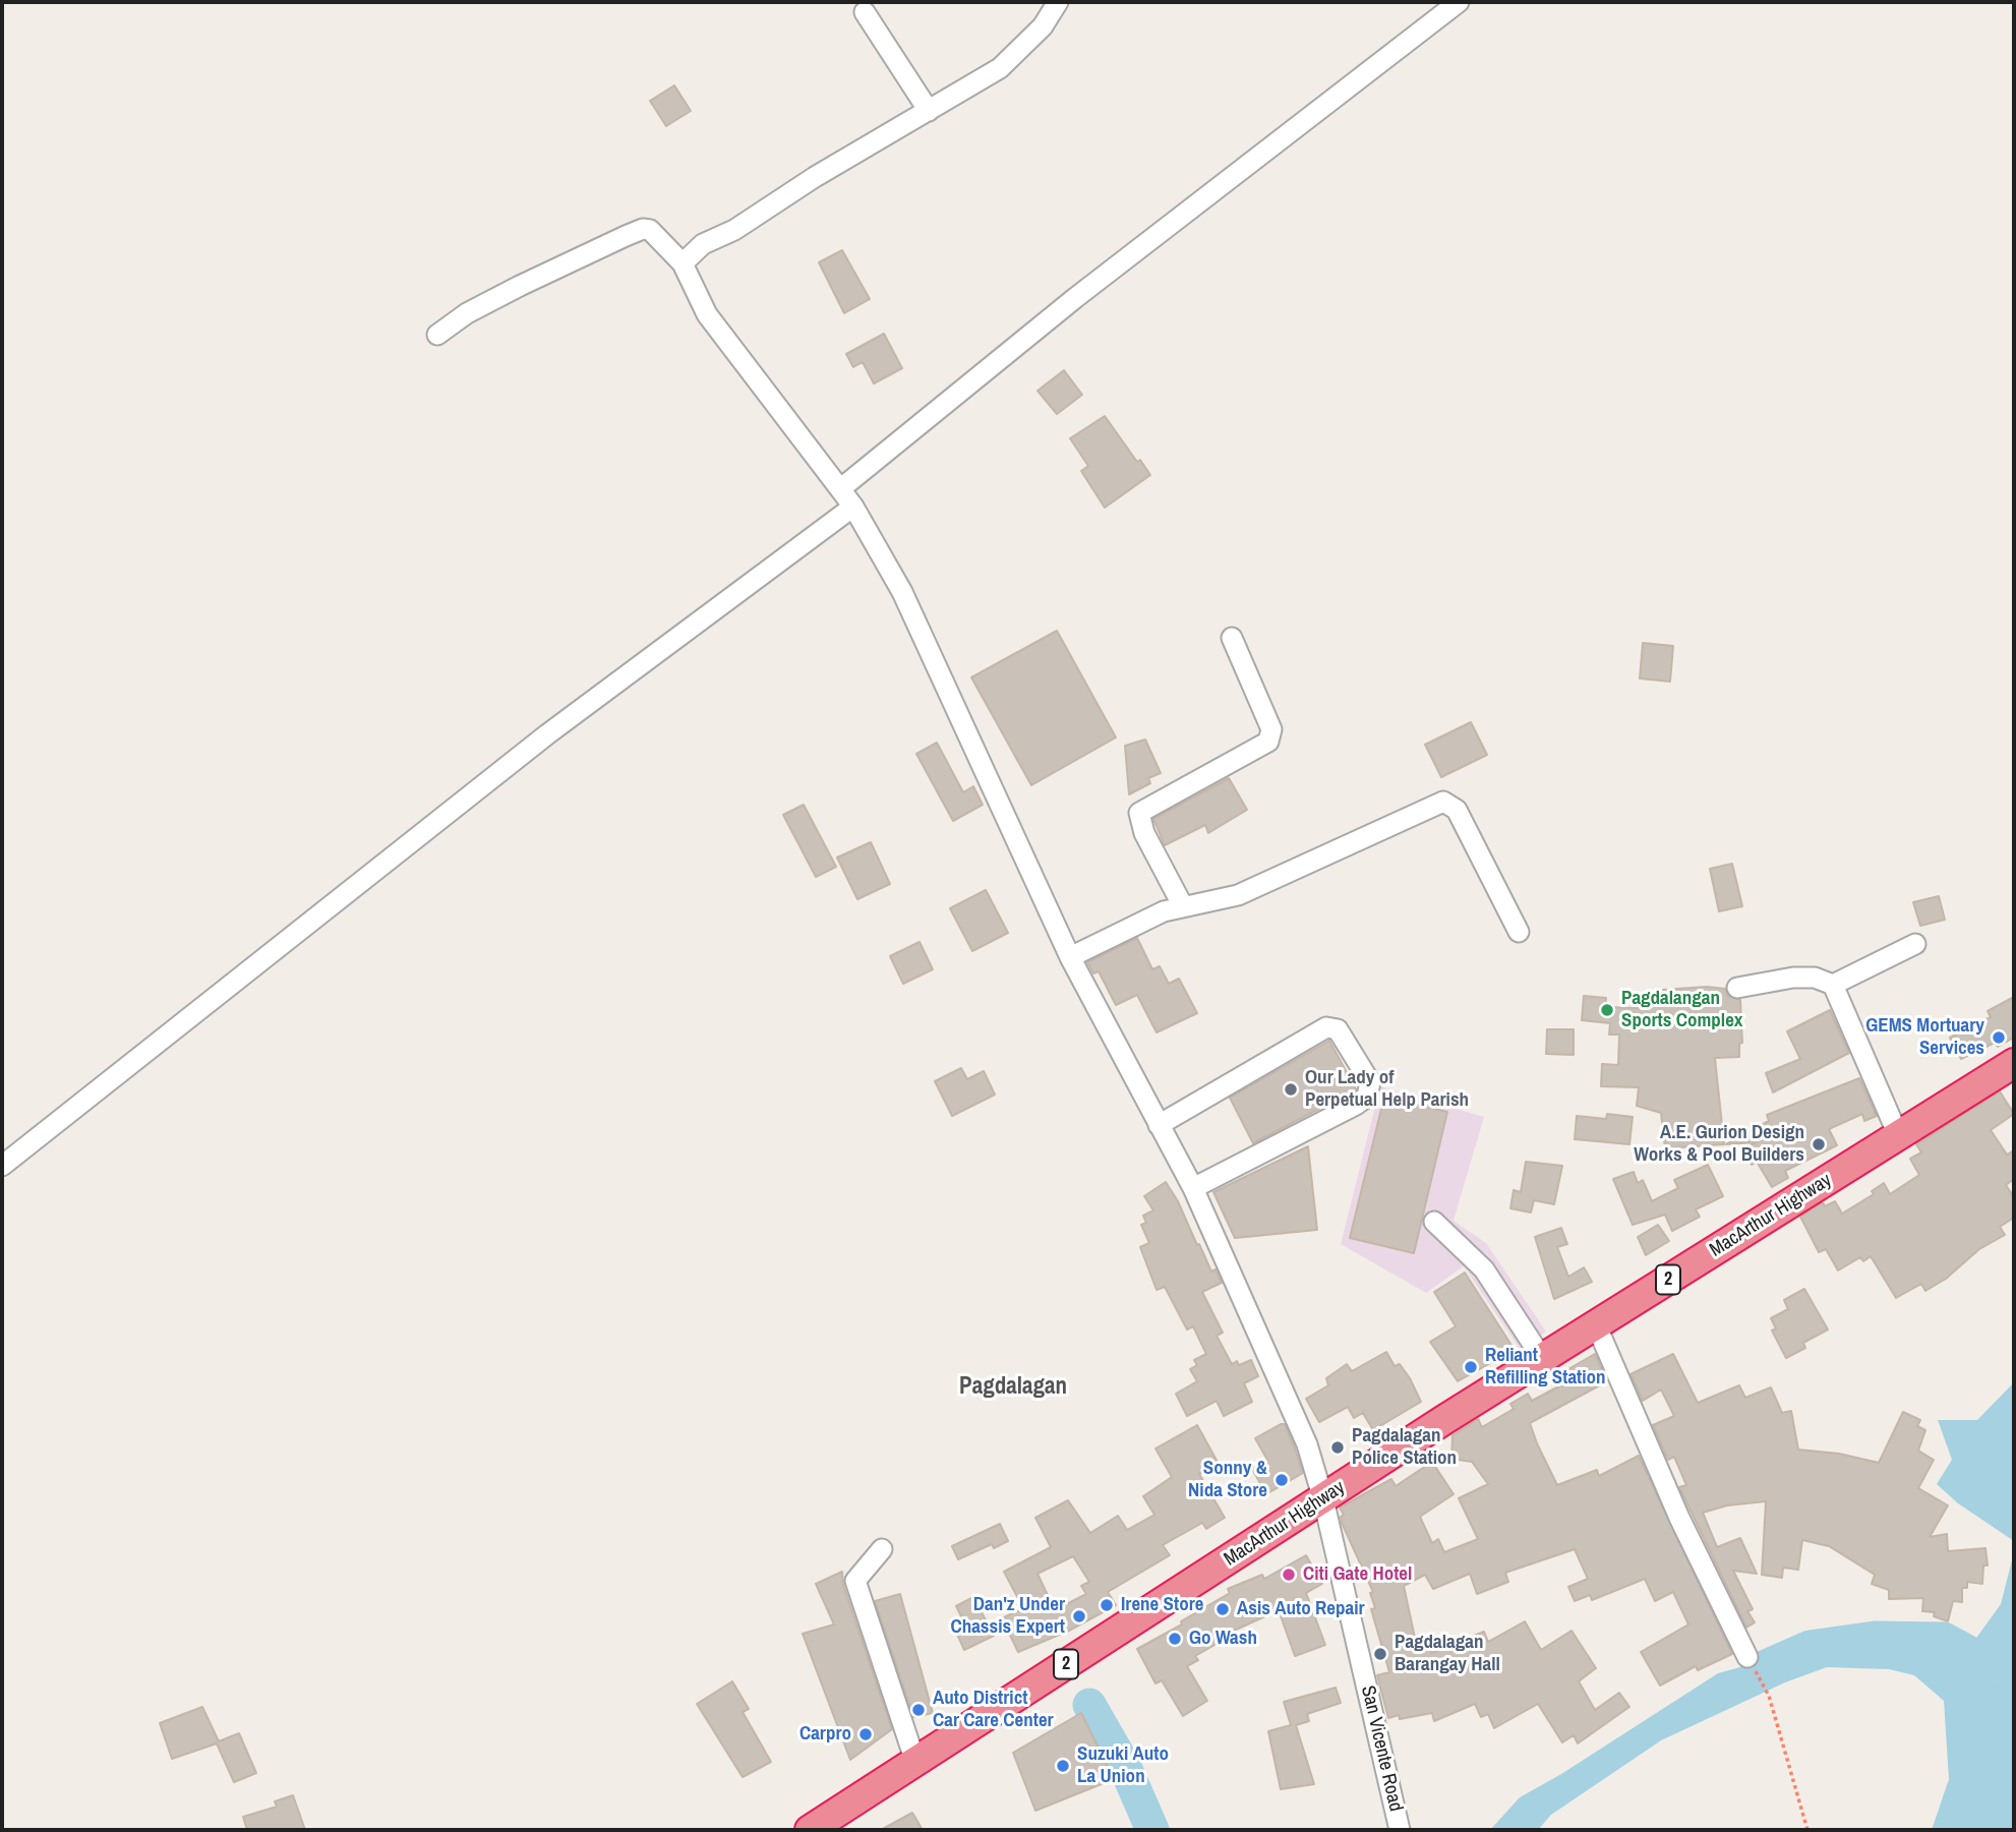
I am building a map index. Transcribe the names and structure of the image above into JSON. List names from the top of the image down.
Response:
{
  "streets": {
    "highway": ["MacArthur Highway", "2"],
    "street": ["San Vicente Road"]
  },
  "crossings": [
    ["MacArthur Highway", "San Vicente Road"]
  ],
  "districts": ["Pagdalagan"],
  "places": [
    "Pagdalangan Sports Complex",
    "GEMS Mortuary Services",
    "Our Lady of Perpetual Help Parish",
    "A.E. Gurion Design Works & Pool Builders",
    "Reliant Refilling Station",
    "Pagdalagan Police Station",
    "Sonny & Nida Store",
    "Citi Gate Hotel",
    "Irene Store",
    "Asis Auto Repair",
    "Dan'z Under Chassis Expert",
    "Go Wash",
    "Pagdalagan Barangay Hall",
    "Auto District Car Care Center",
    "Carpro",
    "Suzuki Auto La Union"
  ]
}
